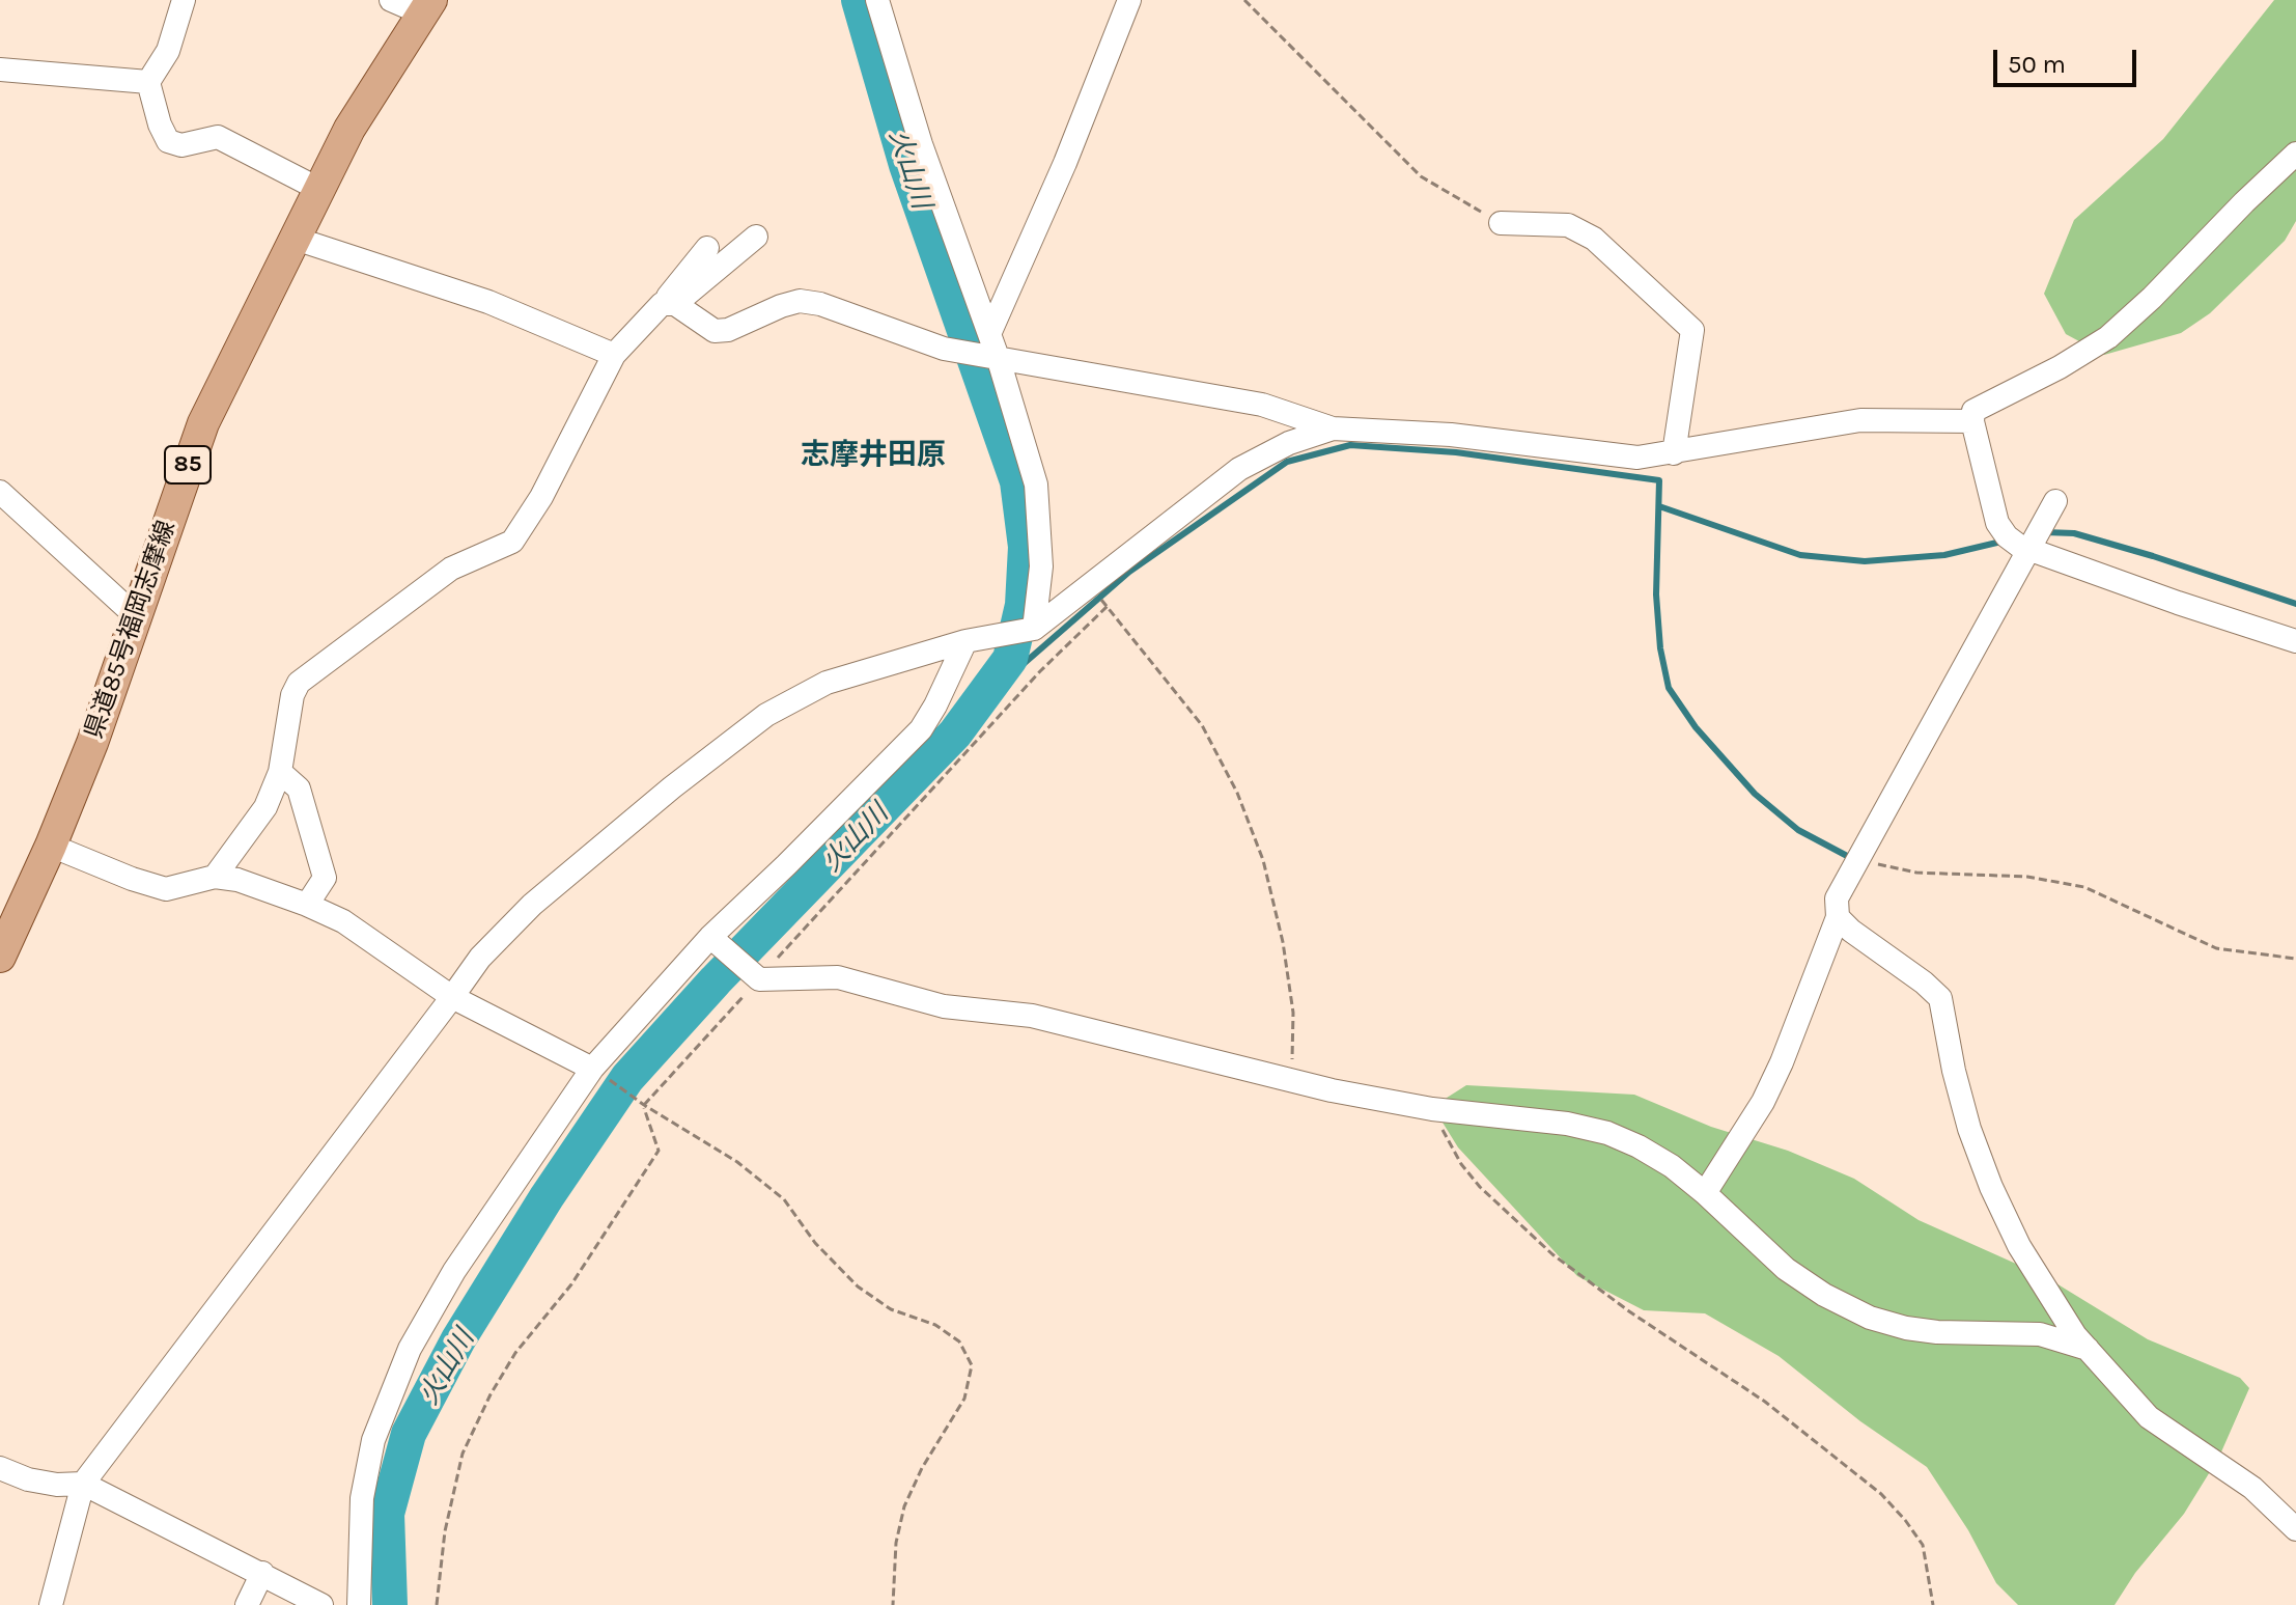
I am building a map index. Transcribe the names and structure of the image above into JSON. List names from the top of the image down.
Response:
{
  "streets": {
    "main road": ["85", "県道85号福岡志摩線"]
  },
  "districts": ["志摩井田原"],
  "water": ["火山川"],
  "scale_bar": "50 m"
}
